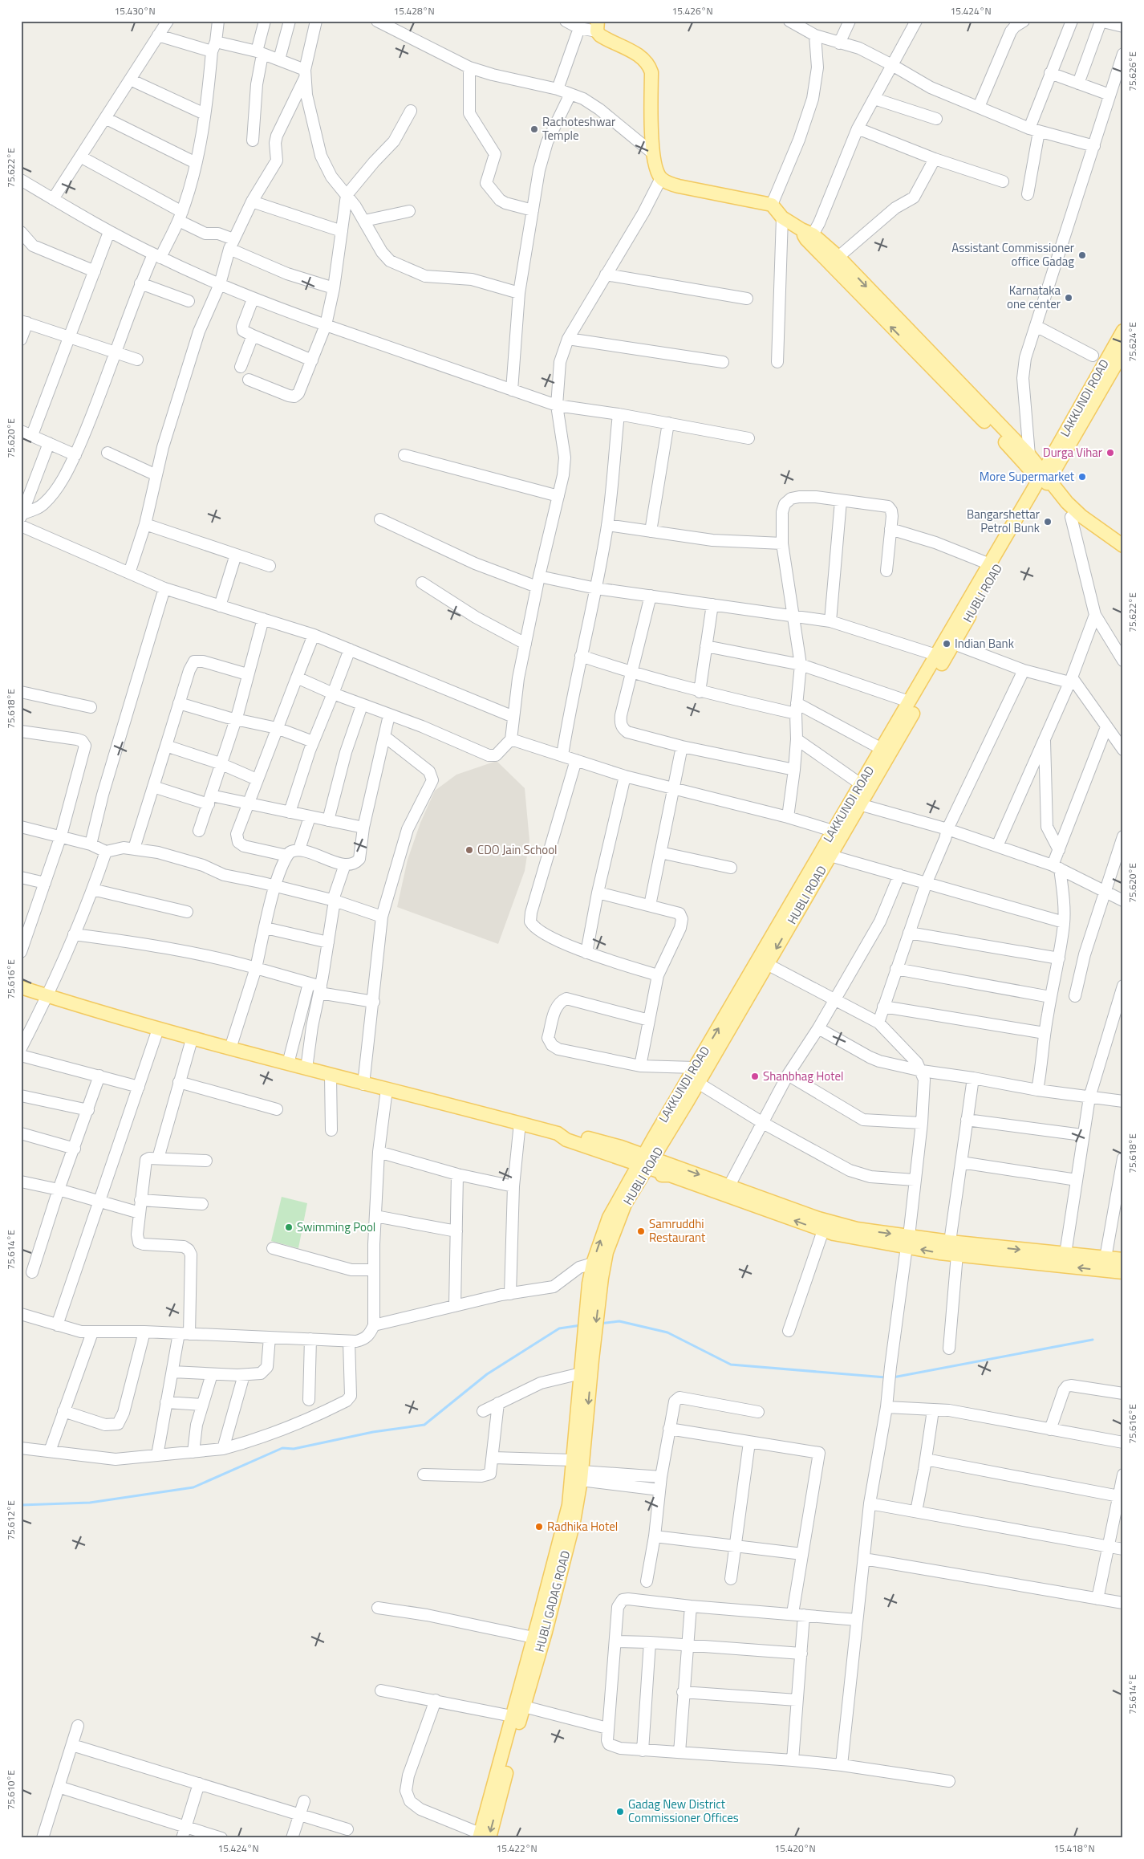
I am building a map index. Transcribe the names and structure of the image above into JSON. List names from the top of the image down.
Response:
{
  "streets": {
    "main road": ["LAKKUNDI ROAD", "HUBLI ROAD", "HUBLI GADAG ROAD"]
  },
  "crossings": [
    ["LAKKUNDI ROAD", "HUBLI ROAD"],
    ["HUBLI ROAD", "HUBLI GADAG ROAD"]
  ],
  "places": [
    "Rachoteshwar Temple",
    "Assistant Commissioner office Gadag",
    "Karnataka one center",
    "Durga Vihar",
    "More Supermarket",
    "Bangarshettar Petrol Bunk",
    "Indian Bank",
    "CDO Jain School",
    "Shanbhag Hotel",
    "Swimming Pool",
    "Samruddhi Restaurant",
    "Radhika Hotel",
    "Gadag New District Commissioner Offices"
  ],
  "coordinates": [
    "15.430°N",
    "15.428°N",
    "15.426°N",
    "15.424°N",
    "75.626°E",
    "75.622°E",
    "75.624°E",
    "75.620°E",
    "75.618°E",
    "75.616°E",
    "75.614°E",
    "75.612°E",
    "75.610°E",
    "15.422°N",
    "15.420°N",
    "15.418°N"
  ]
}
